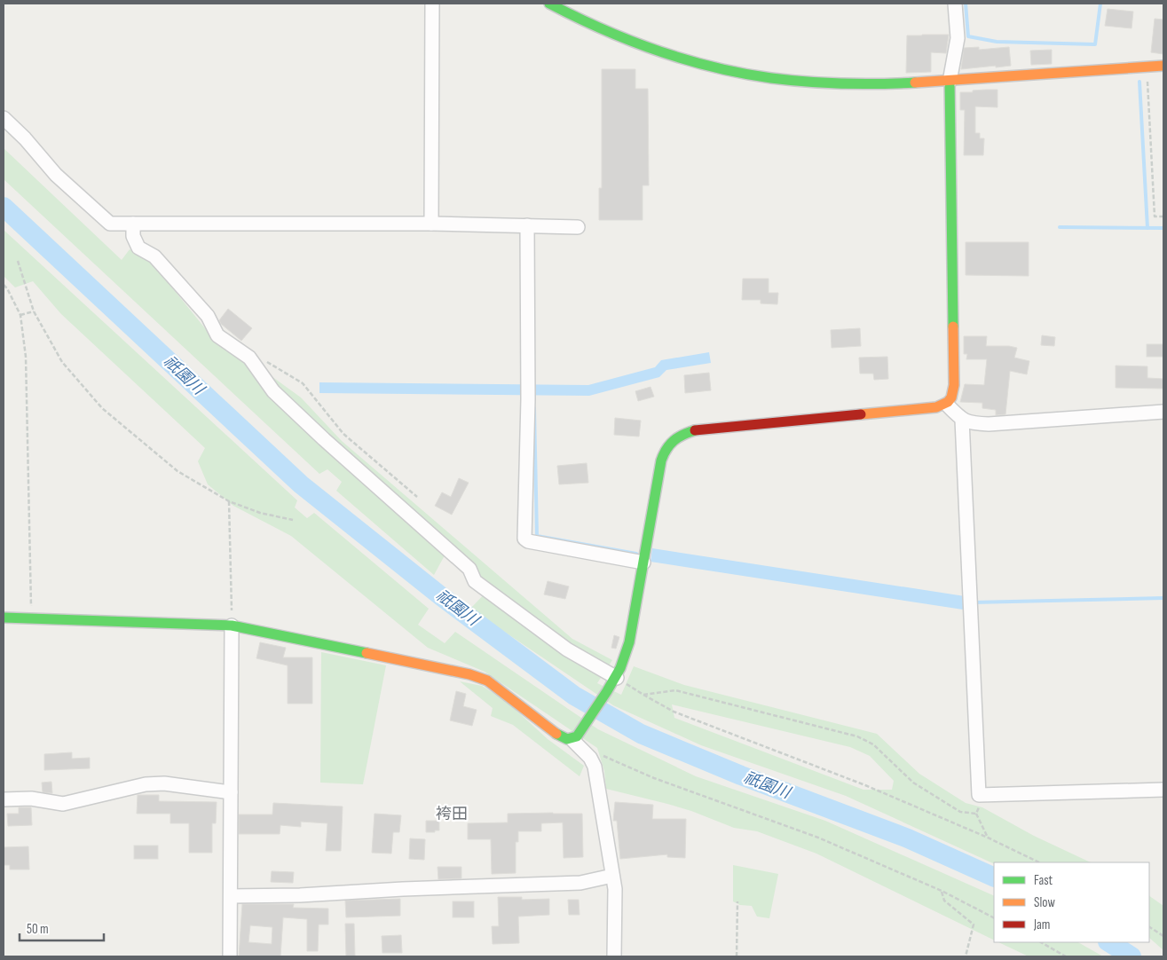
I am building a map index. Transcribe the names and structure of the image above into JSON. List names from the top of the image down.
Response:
{
  "districts": ["袴田"],
  "water": ["祇園川"],
  "legend": ["Fast", "Slow", "Jam"],
  "scale_bar": "50 m"
}
